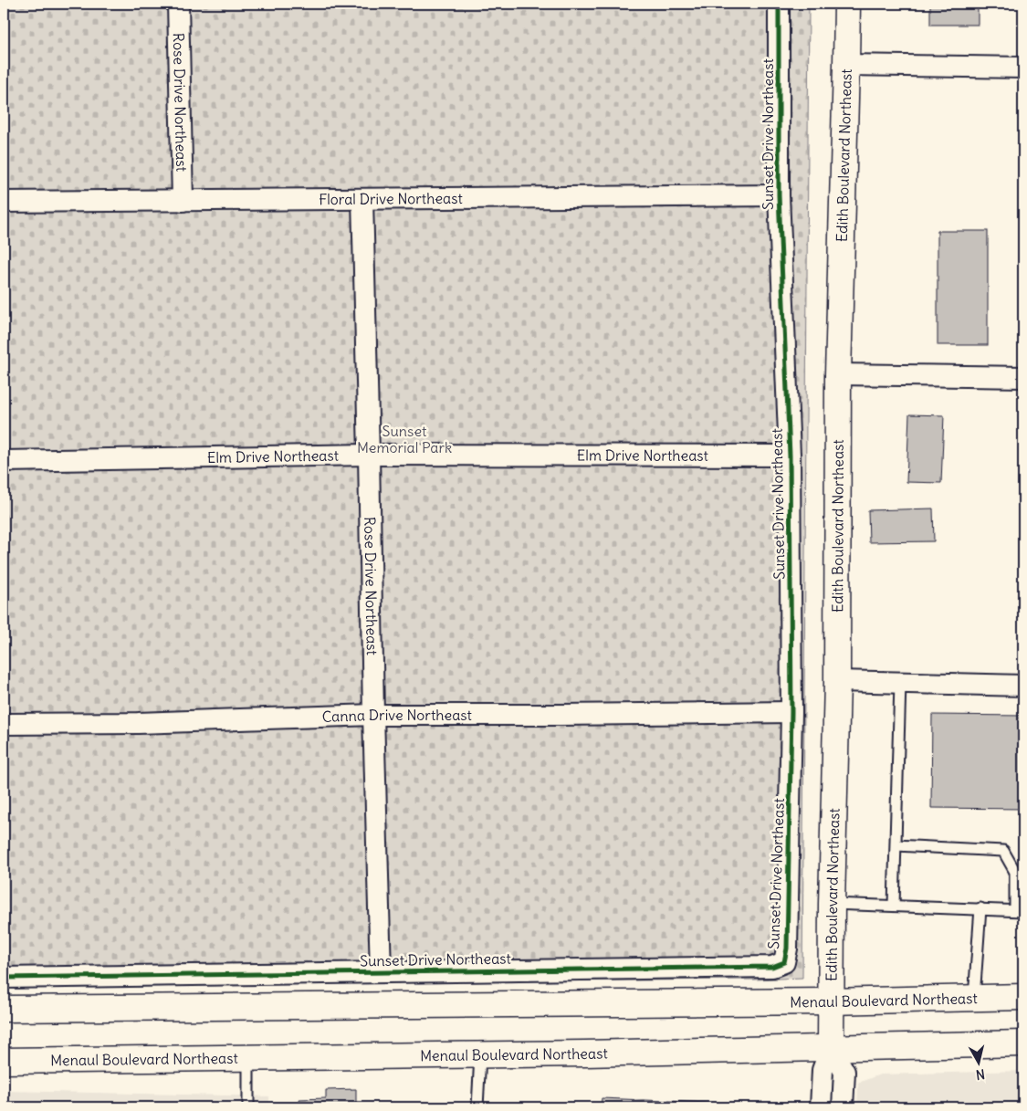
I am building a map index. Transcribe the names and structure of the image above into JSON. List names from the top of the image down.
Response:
{
  "streets": {
    "main road": ["Edith Boulevard Northeast", "Menaul Boulevard Northeast"],
    "street": [
      "Rose Drive Northeast",
      "Sunset Drive Northeast",
      "Floral Drive Northeast",
      "Elm Drive Northeast",
      "Canna Drive Northeast"
    ]
  },
  "crossings": [
    ["Rose Drive Northeast", "Sunset Drive Northeast"],
    ["Rose Drive Northeast", "Floral Drive Northeast"],
    ["Rose Drive Northeast", "Elm Drive Northeast"],
    ["Rose Drive Northeast", "Canna Drive Northeast"],
    ["Sunset Drive Northeast", "Floral Drive Northeast"],
    ["Sunset Drive Northeast", "Elm Drive Northeast"],
    ["Sunset Drive Northeast", "Canna Drive Northeast"],
    ["Edith Boulevard Northeast", "Menaul Boulevard Northeast"]
  ],
  "parks": ["Sunset Memorial Park"],
  "north": "bottom"
}
